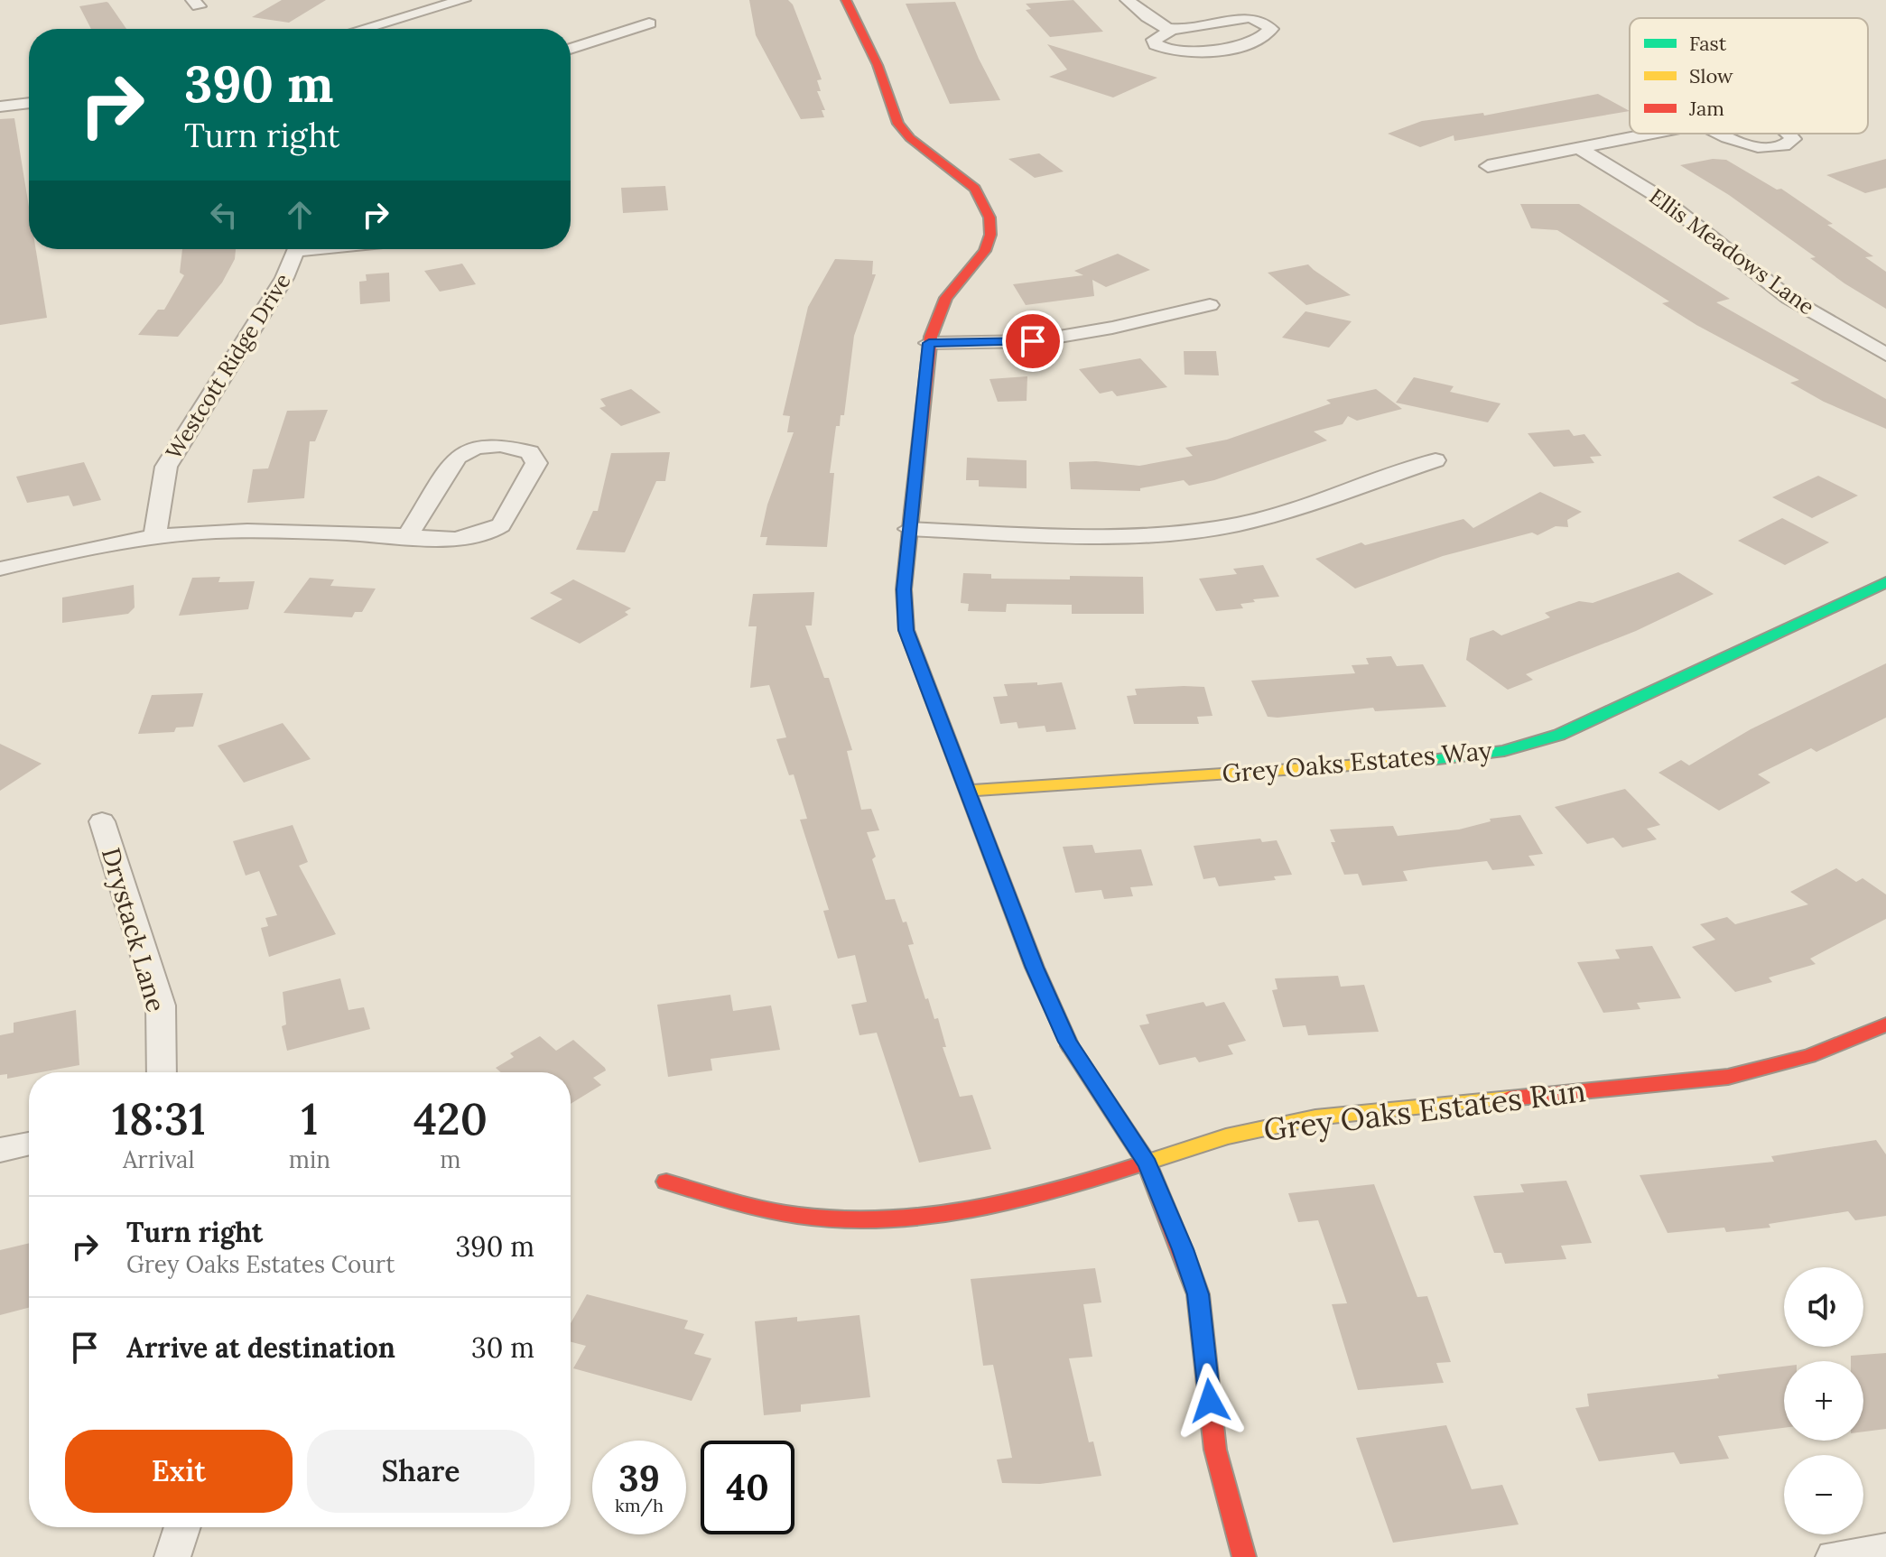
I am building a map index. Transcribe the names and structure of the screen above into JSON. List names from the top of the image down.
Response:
{
  "streets": {
    "street": [
      "Ellis Meadows Lane",
      "Westcott Ridge Drive",
      "Grey Oaks Estates Way",
      "Drystack Lane",
      "Grey Oaks Estates Run"
    ]
  },
  "legend": ["Fast", "Slow", "Jam"],
  "page": {
    "turn": ["390 m", "Turn right"],
    "eta": [
      "18:31",
      "Arrival",
      "1",
      "min",
      "420",
      "m"
    ],
    "list": [
      {
        "name": "Turn right",
        "note": "Grey Oaks Estates Court",
        "value": "390 m"
      },
      {
        "name": "Arrive at destination",
        "value": "30 m"
      }
    ],
    "map_buttons": ["+", "−"],
    "buttons": ["Exit", "Share"],
    "speed": "39 km/h",
    "limit": "40"
  }
}
